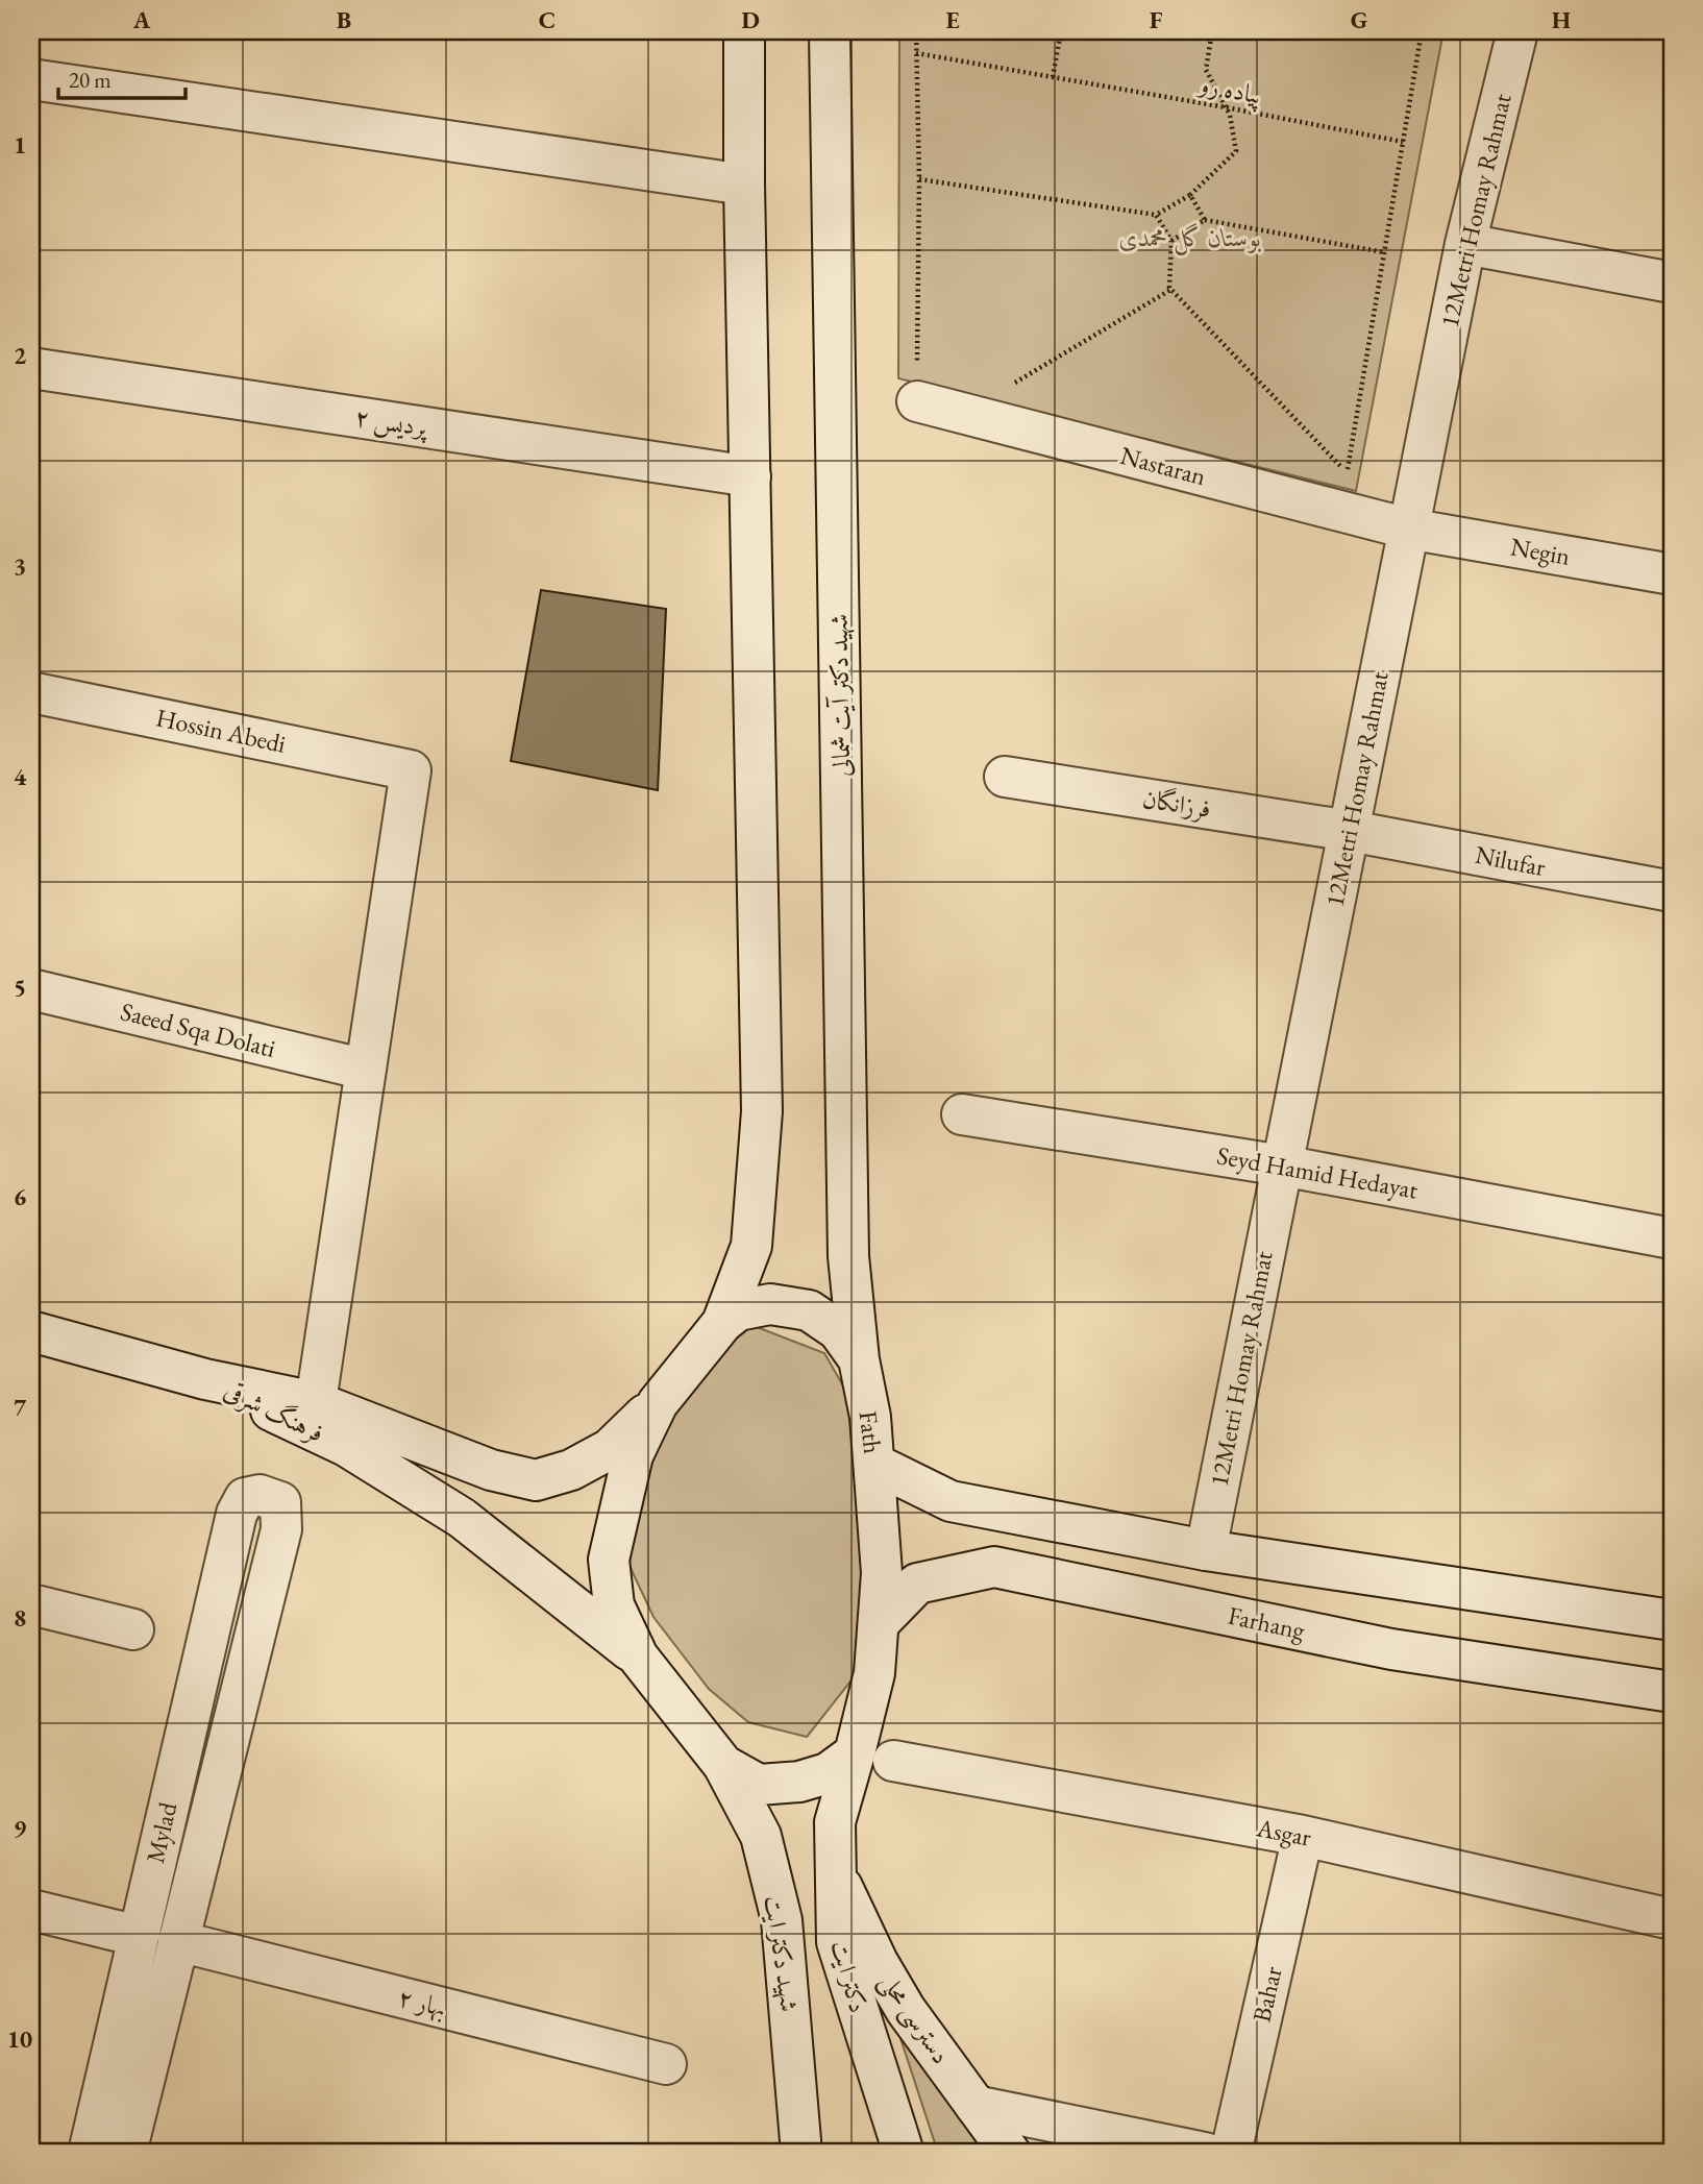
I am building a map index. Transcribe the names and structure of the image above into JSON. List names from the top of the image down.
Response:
{
  "streets": {
    "street": [
      "12Metri Homay Rahmat",
      "پردیس ۲",
      "Nastaran",
      "Negin",
      "شهید دکتر آیت شمالی",
      "Hossin Abedi",
      "فرزانگان",
      "Nilufar",
      "Saeed Sqa Dolati",
      "Seyd Hamid Hedayat",
      "فرهنگ شرقی",
      "Fath",
      "Farhang",
      "Mylad",
      "Asgar",
      "شهید دکتر ایت",
      "دکتر ایت",
      "Bahar",
      "بهار ۲",
      "دسترسی محلی"
    ],
    "path": ["پیاده رو"]
  },
  "crossings": [
    ["12Metri Homay Rahmat", "Nastaran"],
    ["12Metri Homay Rahmat", "Negin"],
    ["12Metri Homay Rahmat", "فرزانگان"],
    ["12Metri Homay Rahmat", "Nilufar"],
    ["12Metri Homay Rahmat", "Seyd Hamid Hedayat"],
    ["Nastaran", "Negin"],
    ["شهید دکتر آیت شمالی", "Fath"],
    ["Hossin Abedi", "Saeed Sqa Dolati"],
    ["فرزانگان", "Nilufar"],
    ["فرهنگ شرقی", "Fath"],
    ["Fath", "Farhang"],
    ["Fath", "شهید دکتر ایت"],
    ["Fath", "دکتر ایت"],
    ["Mylad", "بهار ۲"],
    ["Asgar", "Bahar"],
    ["دکتر ایت", "دسترسی محلی"]
  ],
  "parks": ["بوستان گل محمدی"],
  "scale_bar": "20 m",
  "grid": {
    "columns": [
      "A",
      "B",
      "C",
      "D",
      "E",
      "F",
      "G",
      "H"
    ],
    "rows": [
      "1",
      "2",
      "3",
      "4",
      "5",
      "6",
      "7",
      "8",
      "9",
      "10"
    ]
  }
}
